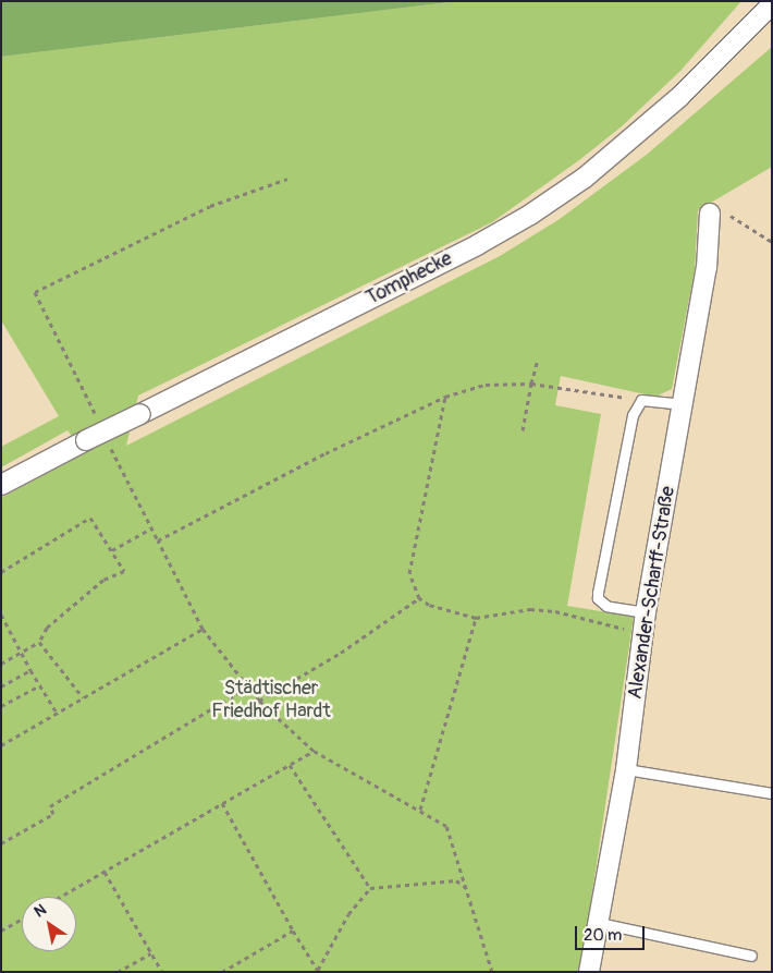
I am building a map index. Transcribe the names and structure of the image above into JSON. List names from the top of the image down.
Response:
{
  "streets": {
    "street": ["Tomphecke", "Alexander-Scharff-Straße"]
  },
  "parks": ["Städtischer Friedhof Hardt"],
  "scale_bar": "20 m",
  "north": "top left"
}
